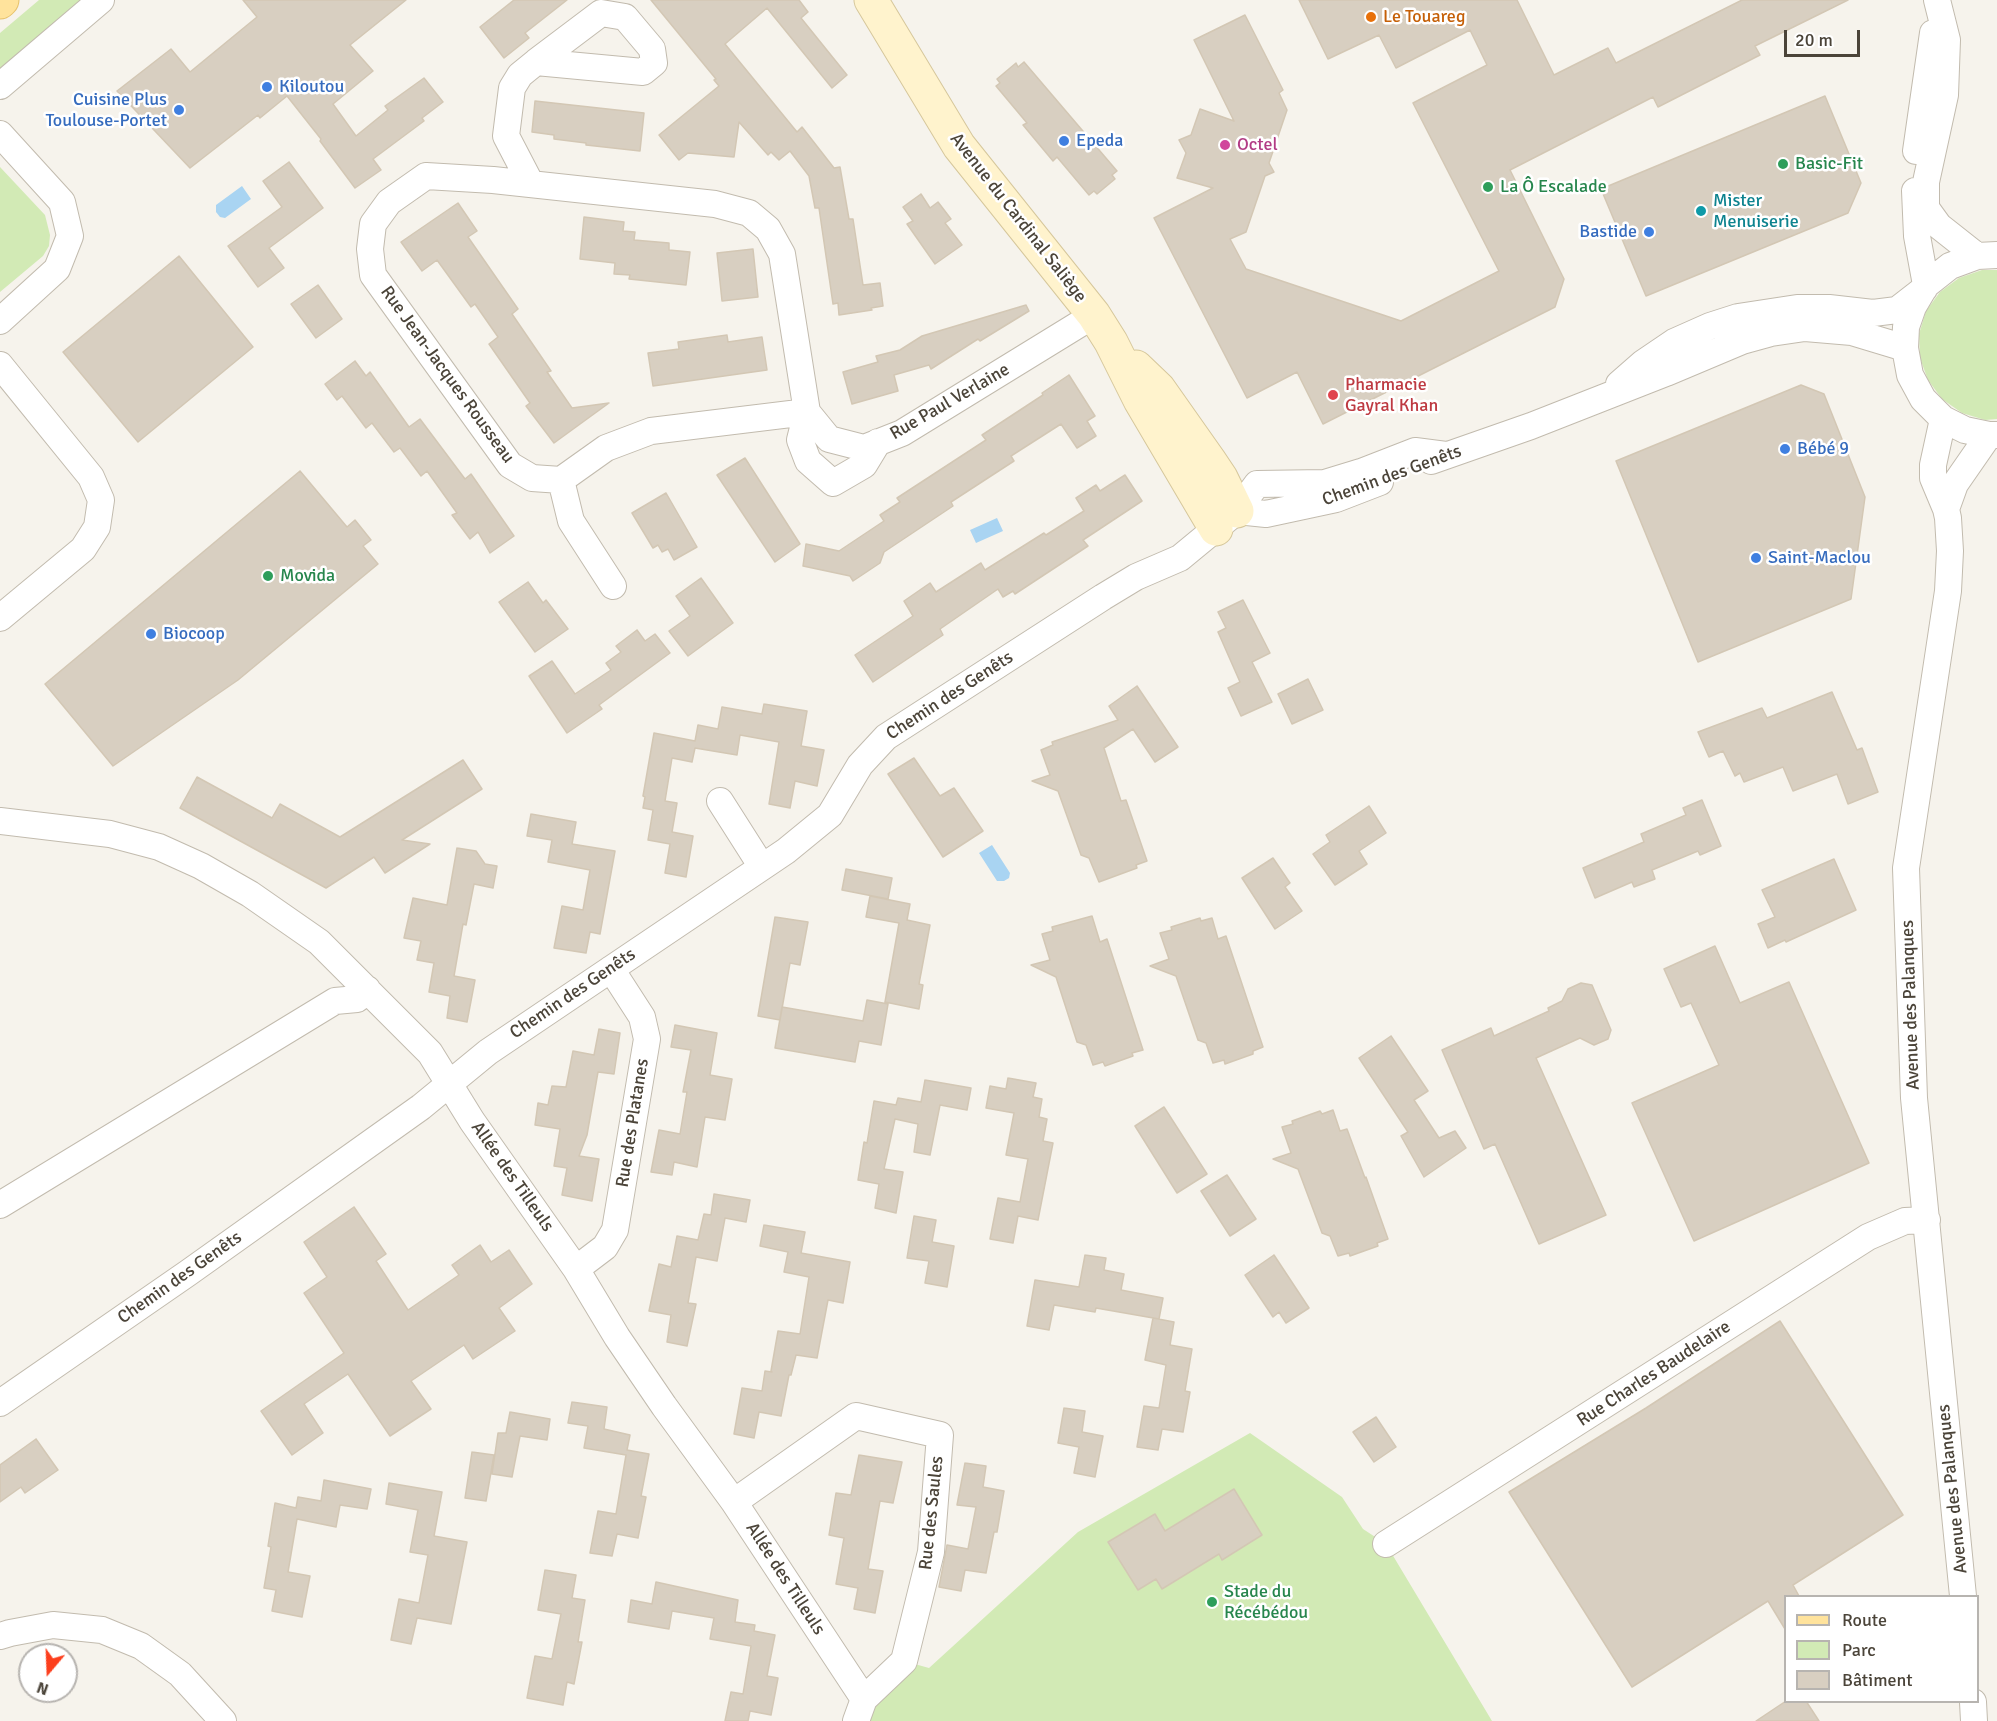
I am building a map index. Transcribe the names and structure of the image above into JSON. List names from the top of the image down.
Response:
{
  "streets": {
    "main road": ["Avenue du Cardinal Saliège"],
    "street": [
      "Rue Jean-Jacques Rousseau",
      "Rue Paul Verlaine",
      "Chemin des Genêts",
      "Avenue des Palanques",
      "Rue des Platanes",
      "Allée des Tilleuls",
      "Rue Charles Baudelaire",
      "Rue des Saules"
    ]
  },
  "crossings": [
    ["Avenue du Cardinal Saliège", "Rue Paul Verlaine"],
    ["Avenue du Cardinal Saliège", "Chemin des Genêts"],
    ["Rue Jean-Jacques Rousseau", "Rue Paul Verlaine"],
    ["Chemin des Genêts", "Rue des Platanes"],
    ["Chemin des Genêts", "Allée des Tilleuls"],
    ["Avenue des Palanques", "Rue Charles Baudelaire"],
    ["Rue des Platanes", "Allée des Tilleuls"],
    ["Allée des Tilleuls", "Rue des Saules"]
  ],
  "places": [
    "Le Touareg",
    "Kiloutou",
    "Cuisine Plus Toulouse-Portet",
    "Epeda",
    "Octel",
    "Basic-Fit",
    "La Ô Escalade",
    "Mister Menuiserie",
    "Bastide",
    "Pharmacie Gayral Khan",
    "Bébé 9",
    "Saint-Maclou",
    "Movida",
    "Biocoop",
    "Stade du Récébédou"
  ],
  "legend": ["Route", "Parc", "Bâtiment"],
  "scale_bar": "20 m",
  "north": "bottom"
}
